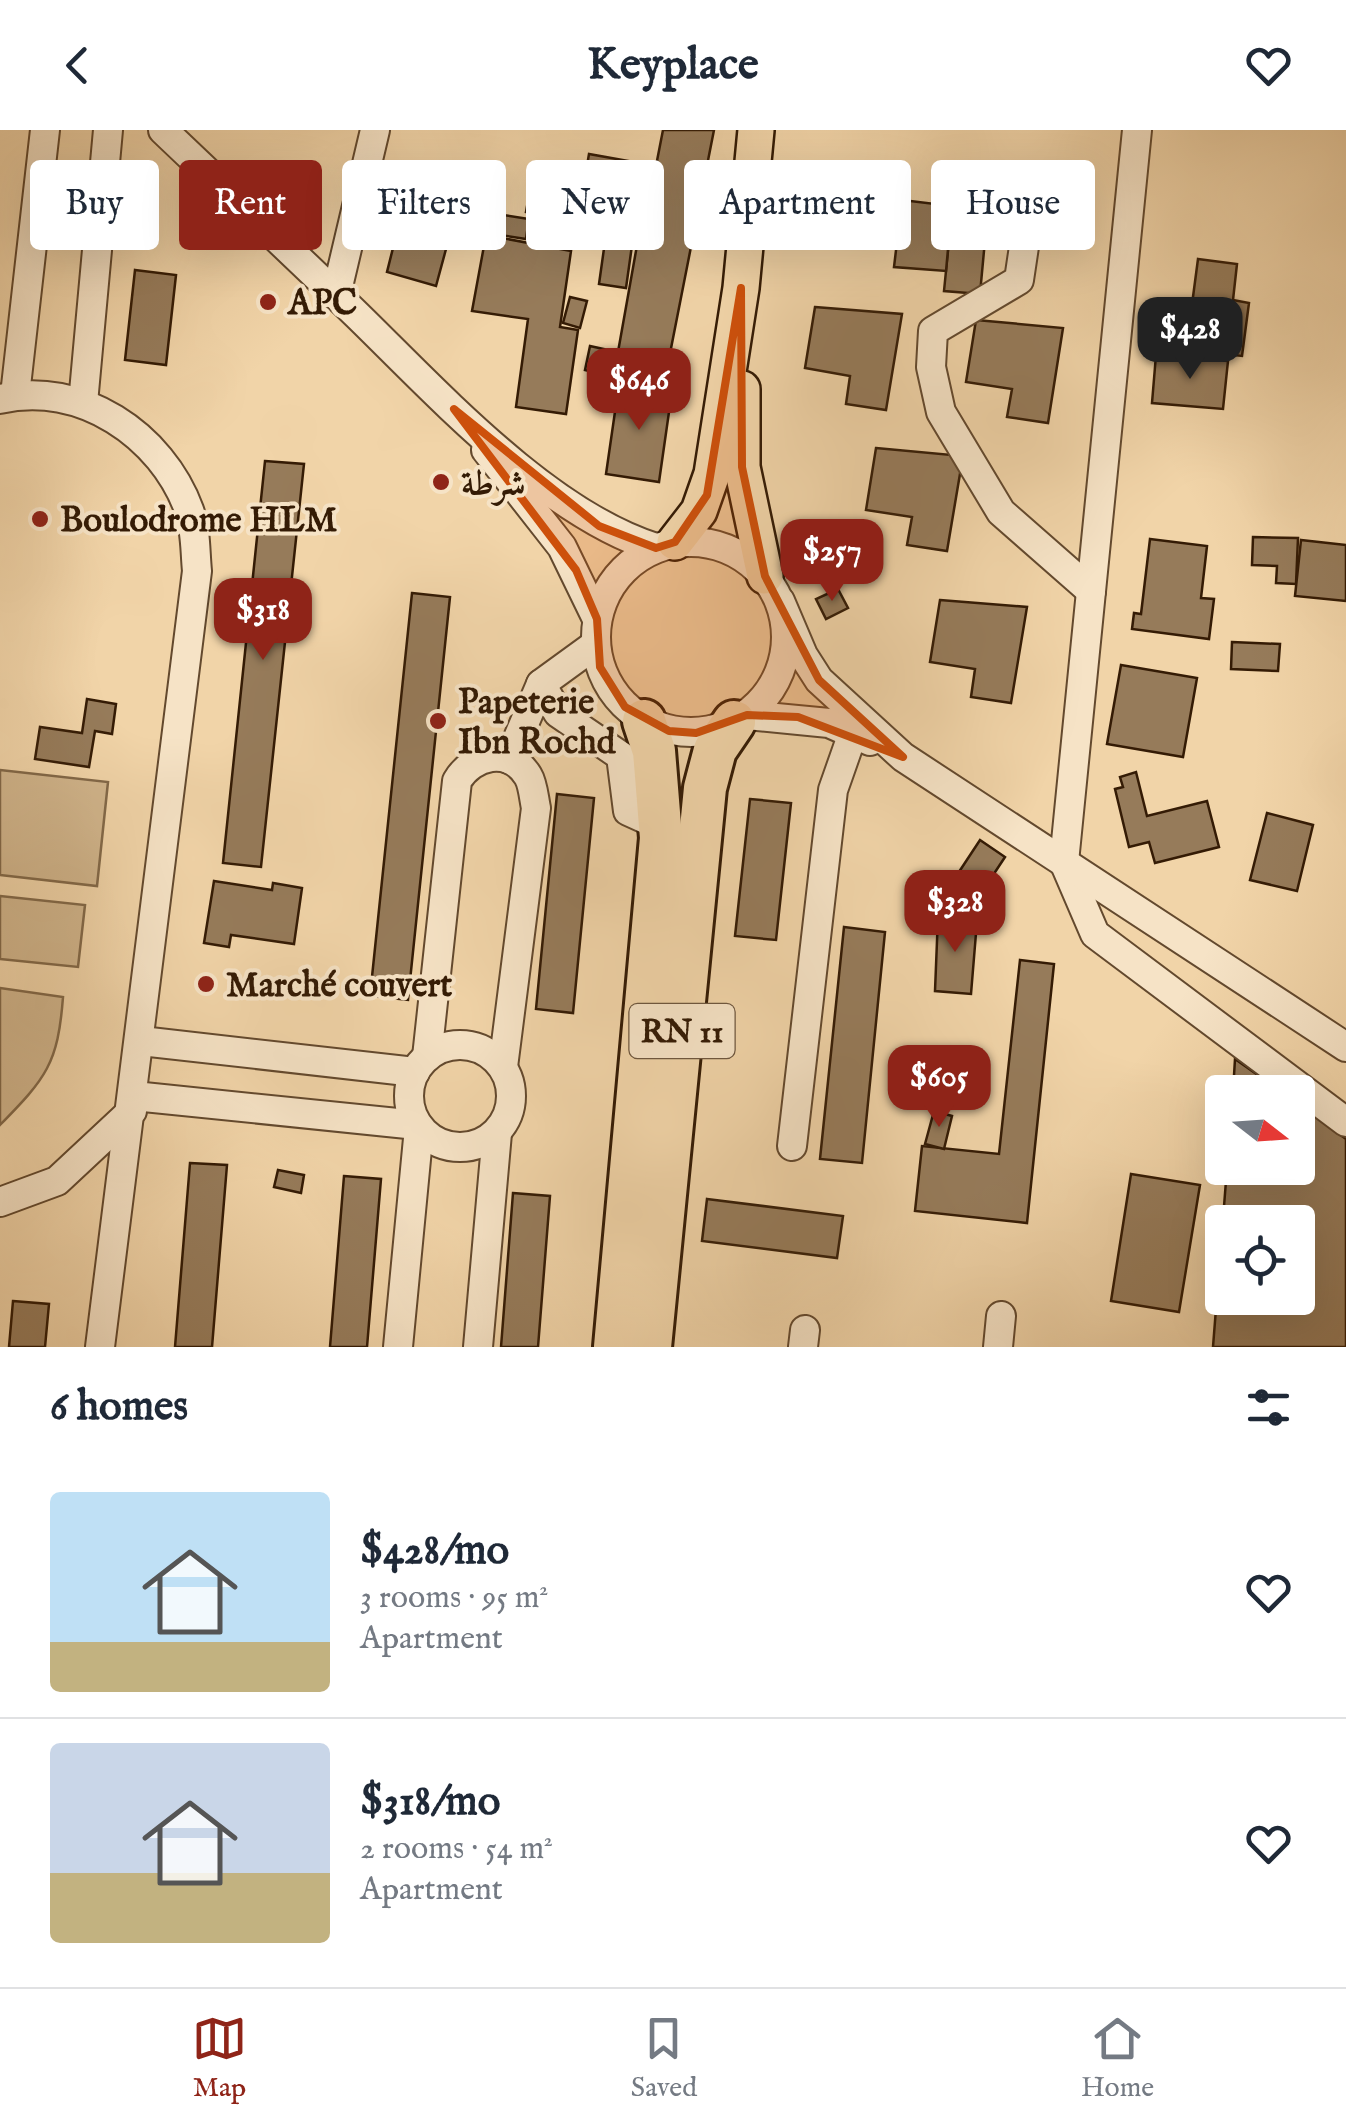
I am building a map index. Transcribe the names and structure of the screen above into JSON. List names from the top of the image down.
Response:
{
  "streets": {
    "highway": ["RN 11"]
  },
  "places": [
    "APC",
    "شرطة",
    "Boulodrome HLM",
    "Papeterie Ibn Rochd",
    "Marché couvert"
  ],
  "north": "right",
  "page": {
    "header": "Keyplace",
    "chip": [
      "Buy",
      "Rent",
      "Filters",
      "New",
      "Apartment",
      "House"
    ],
    "price": [
      "$428",
      "$646",
      "$257",
      "$318",
      "$328",
      "$605"
    ],
    "heading": "6 homes",
    "list": [
      {
        "name": "$428/mo",
        "note": "3 rooms · 95 m² · Apartment"
      },
      {
        "name": "$318/mo",
        "note": "2 rooms · 54 m² · Apartment"
      }
    ],
    "tabs": ["Map", "Saved", "Home"]
  }
}
